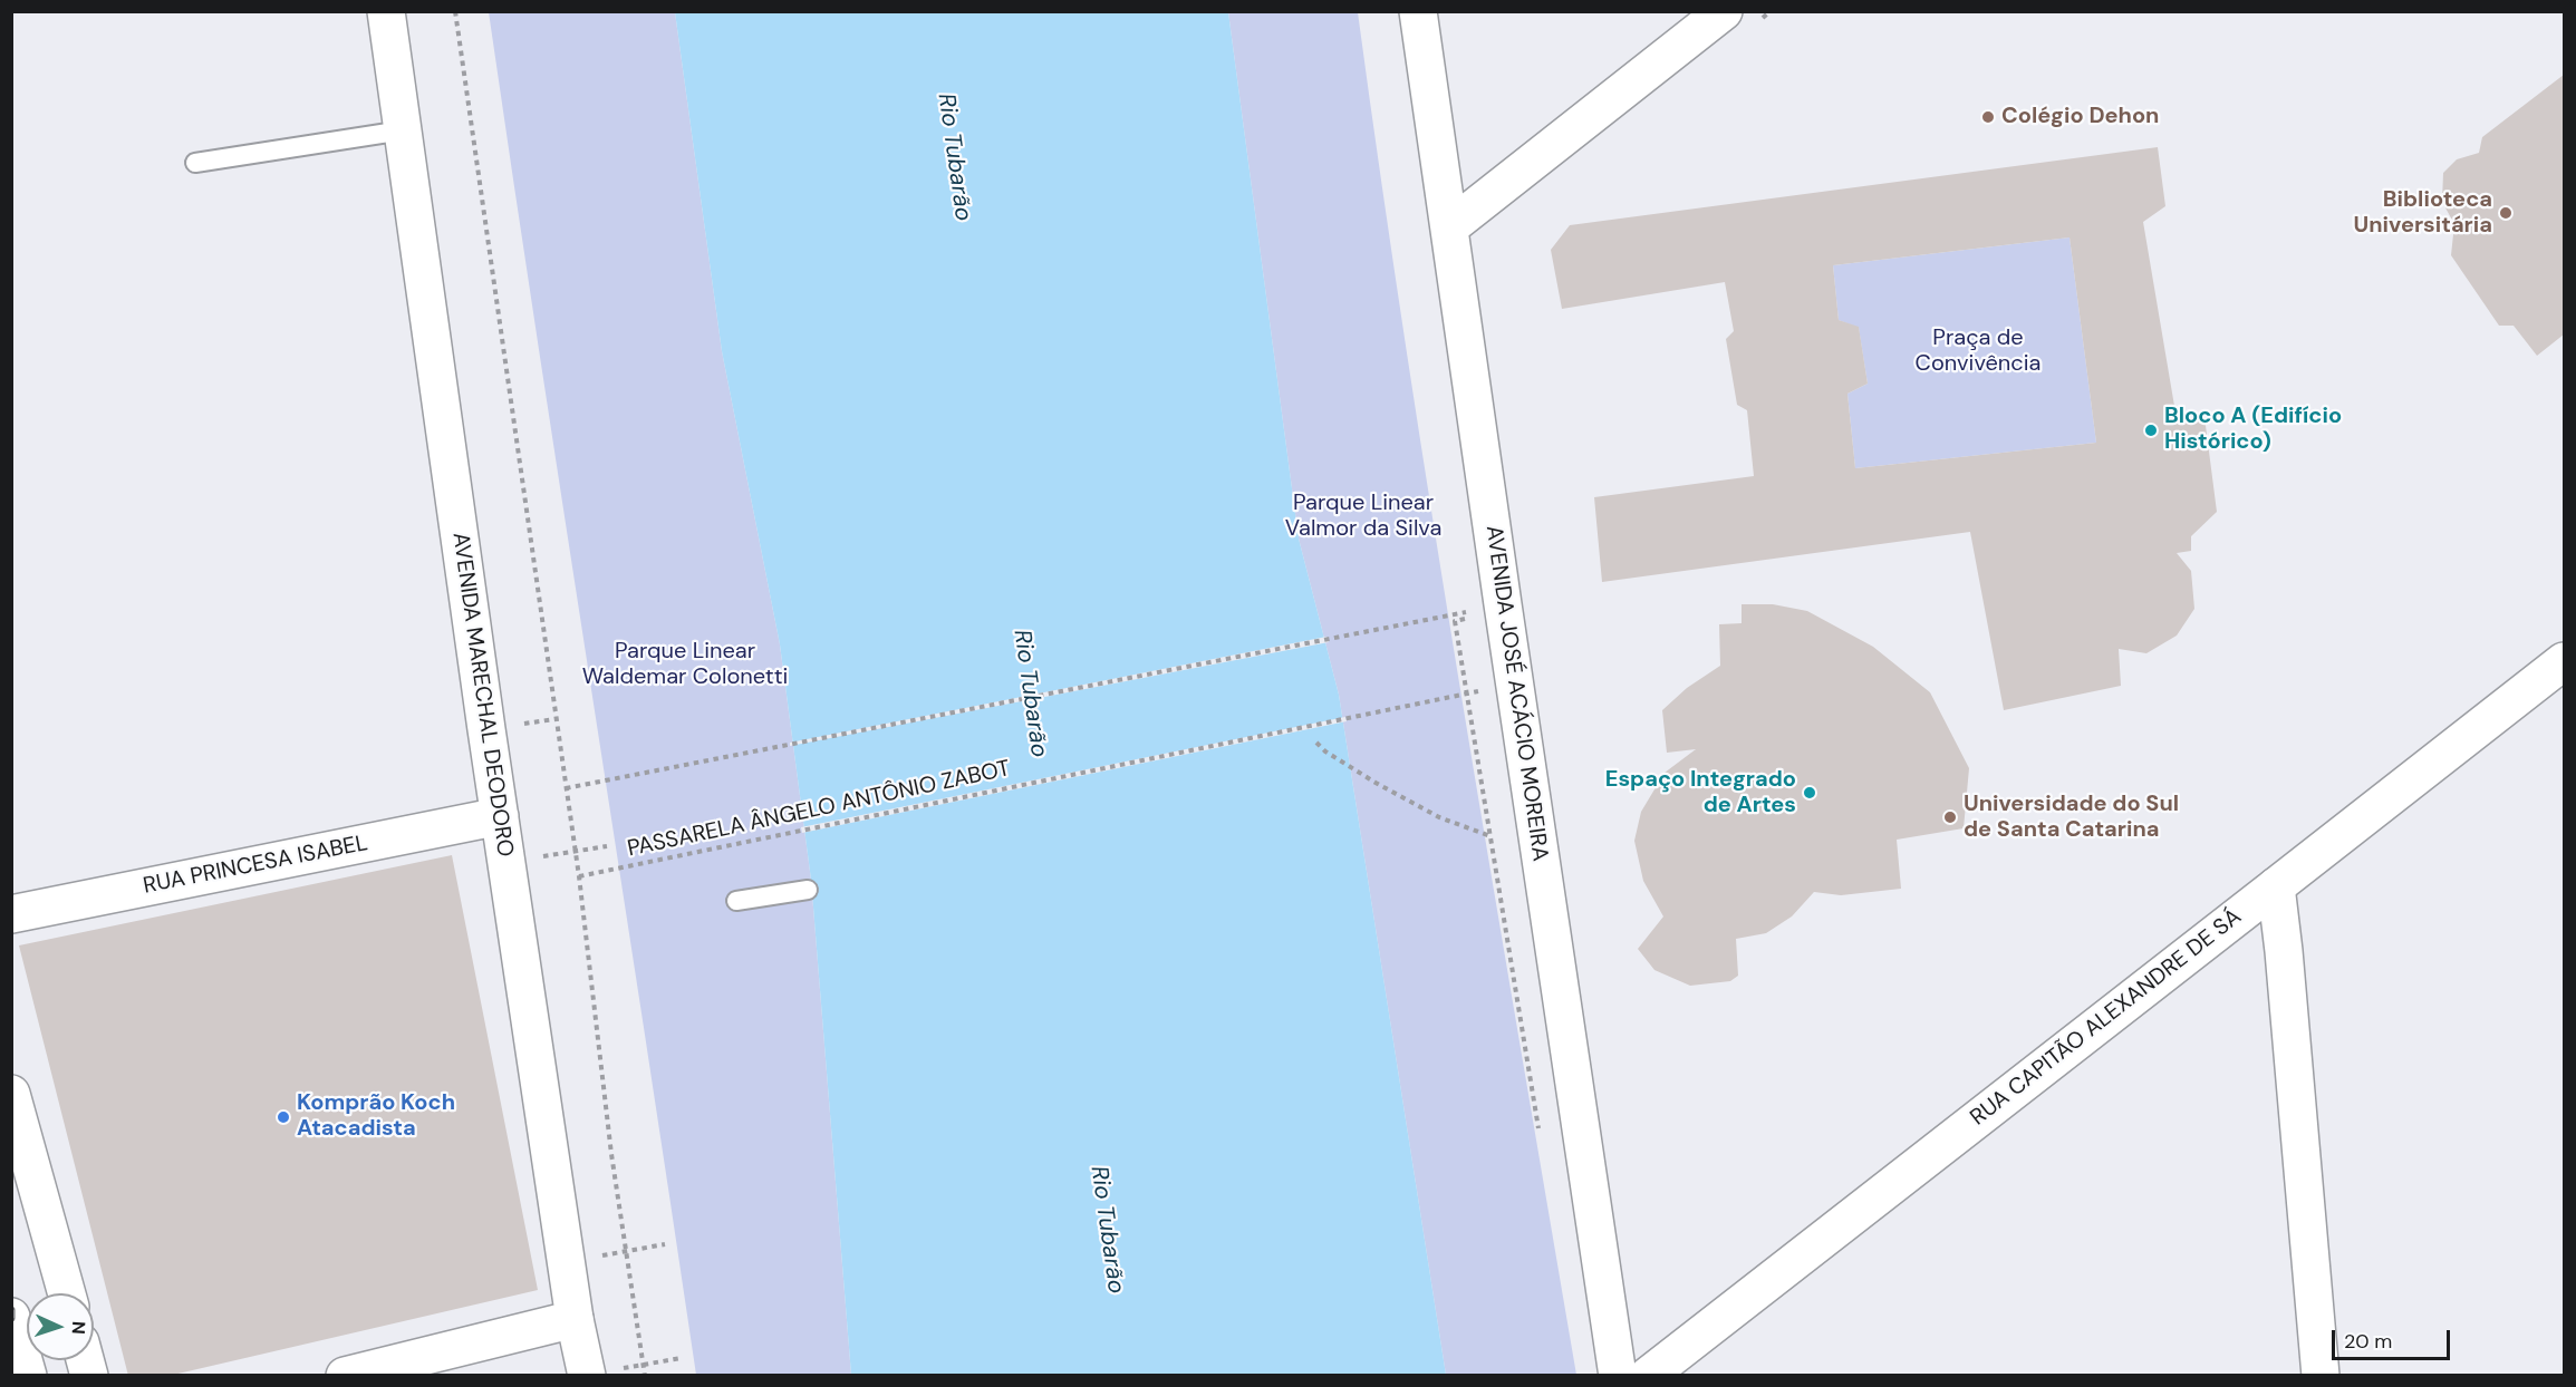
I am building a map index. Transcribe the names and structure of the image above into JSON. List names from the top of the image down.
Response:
{
  "streets": {
    "main road": [
      "AVENIDA JOSÉ ACÁCIO MOREIRA",
      "AVENIDA MARECHAL DEODORO",
      "RUA PRINCESA ISABEL",
      "RUA CAPITÃO ALEXANDRE DE SÁ"
    ],
    "path": ["PASSARELA ÂNGELO ANTÔNIO ZABOT"]
  },
  "crossings": [
    ["AVENIDA MARECHAL DEODORO", "RUA PRINCESA ISABEL"]
  ],
  "water": ["Rio Tubarão"],
  "parks": ["Praça de Convivência", "Parque Linear Valmor da Silva", "Parque Linear Waldemar Colonetti"],
  "places": [
    "Colégio Dehon",
    "Biblioteca Universitária",
    "Bloco A (Edifício Histórico)",
    "Espaço Integrado de Artes",
    "Universidade do Sul de Santa Catarina",
    "Komprão Koch Atacadista"
  ],
  "scale_bar": "20 m",
  "north": "right"
}
